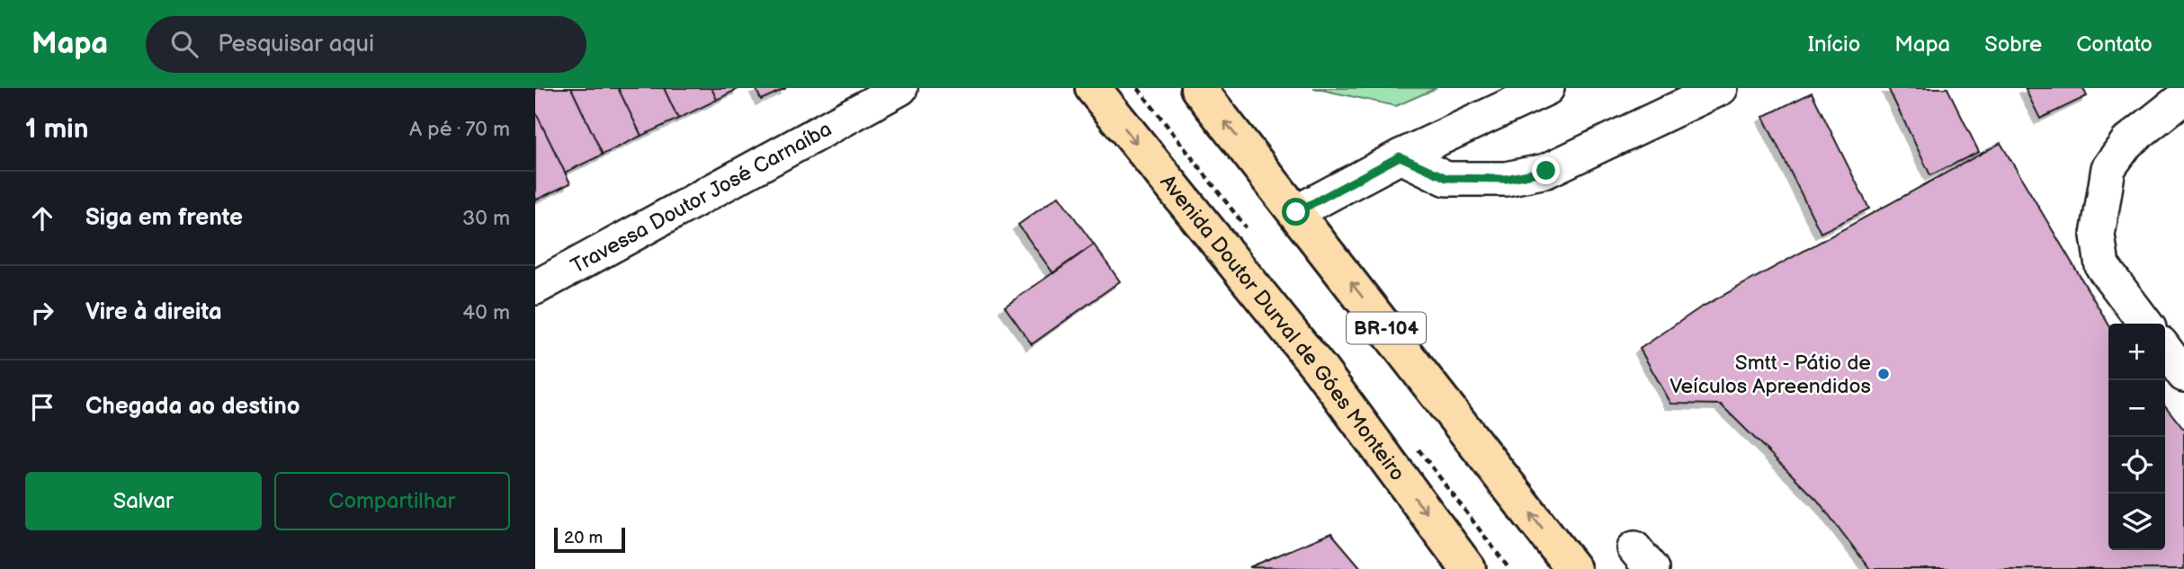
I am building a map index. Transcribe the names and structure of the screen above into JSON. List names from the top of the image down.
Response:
{
  "streets": {
    "highway": ["Avenida Doutor Durval de Góes Monteiro", "BR-104"],
    "street": ["Travessa Doutor José Carnaíba"]
  },
  "places": ["Smtt - Pátio de Veículos Apreendidos"],
  "scale_bar": "20 m",
  "page": {
    "header": "Mapa",
    "search": "Pesquisar aqui",
    "nav": [
      "Início",
      "Mapa",
      "Sobre",
      "Contato"
    ],
    "heading": ["1 min", "A pé · 70 m"],
    "list": [
      ["Siga em frente", "30 m"],
      ["Vire à direita", "40 m"],
      "Chegada ao destino"
    ],
    "map_buttons": ["+", "−"],
    "buttons": ["Salvar", "Compartilhar"],
    "scale": "20 m"
  }
}
